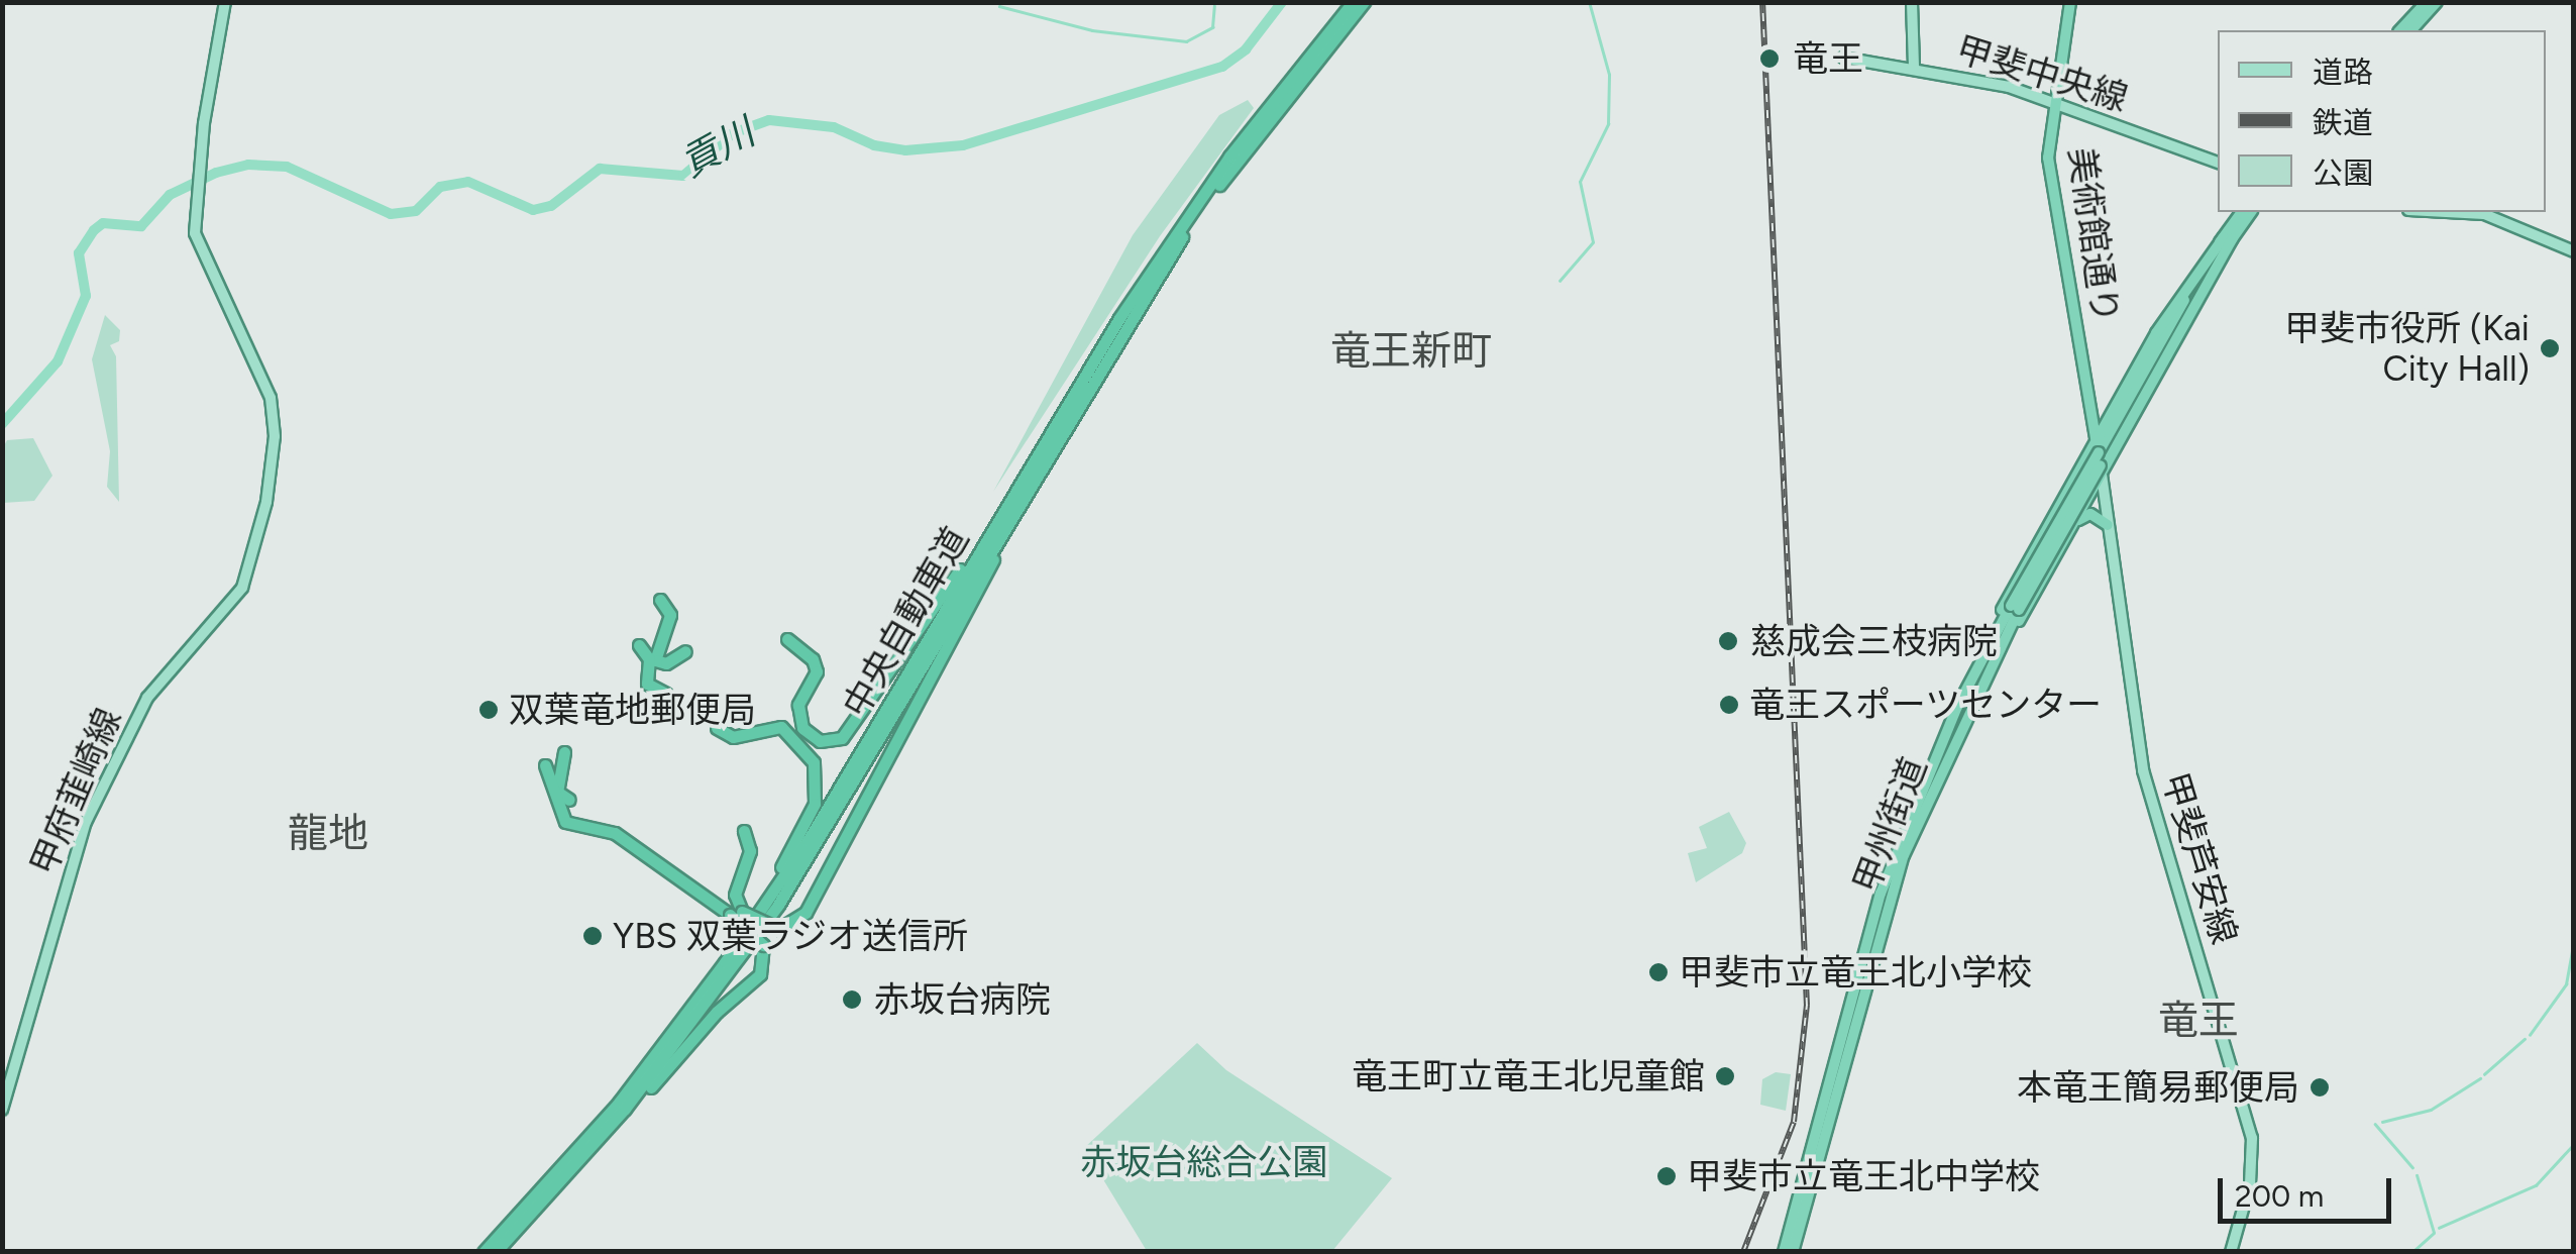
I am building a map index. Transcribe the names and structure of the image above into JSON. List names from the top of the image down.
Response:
{
  "streets": {
    "highway": ["美術館通り", "中央自動車道", "甲州街道"],
    "main road": ["甲斐中央線", "甲府韮崎線", "甲斐芦安線"]
  },
  "crossings": [
    ["甲斐中央線", "美術館通り"],
    ["美術館通り", "甲州街道"],
    ["美術館通り", "甲斐芦安線"]
  ],
  "districts": ["竜王新町", "龍地", "竜王"],
  "water": ["貢川"],
  "parks": ["赤坂台総合公園"],
  "places": [
    "竜王",
    "甲斐市役所 (Kai City Hall)",
    "慈成会三枝病院",
    "竜王スポーツセンター",
    "双葉竜地郵便局",
    "YBS 双葉ラジオ送信所",
    "甲斐市立竜王北小学校",
    "赤坂台病院",
    "竜王町立竜王北児童館",
    "本竜王簡易郵便局",
    "甲斐市立竜王北中学校"
  ],
  "legend": ["道路", "鉄道", "公園"],
  "scale_bar": "200 m"
}
